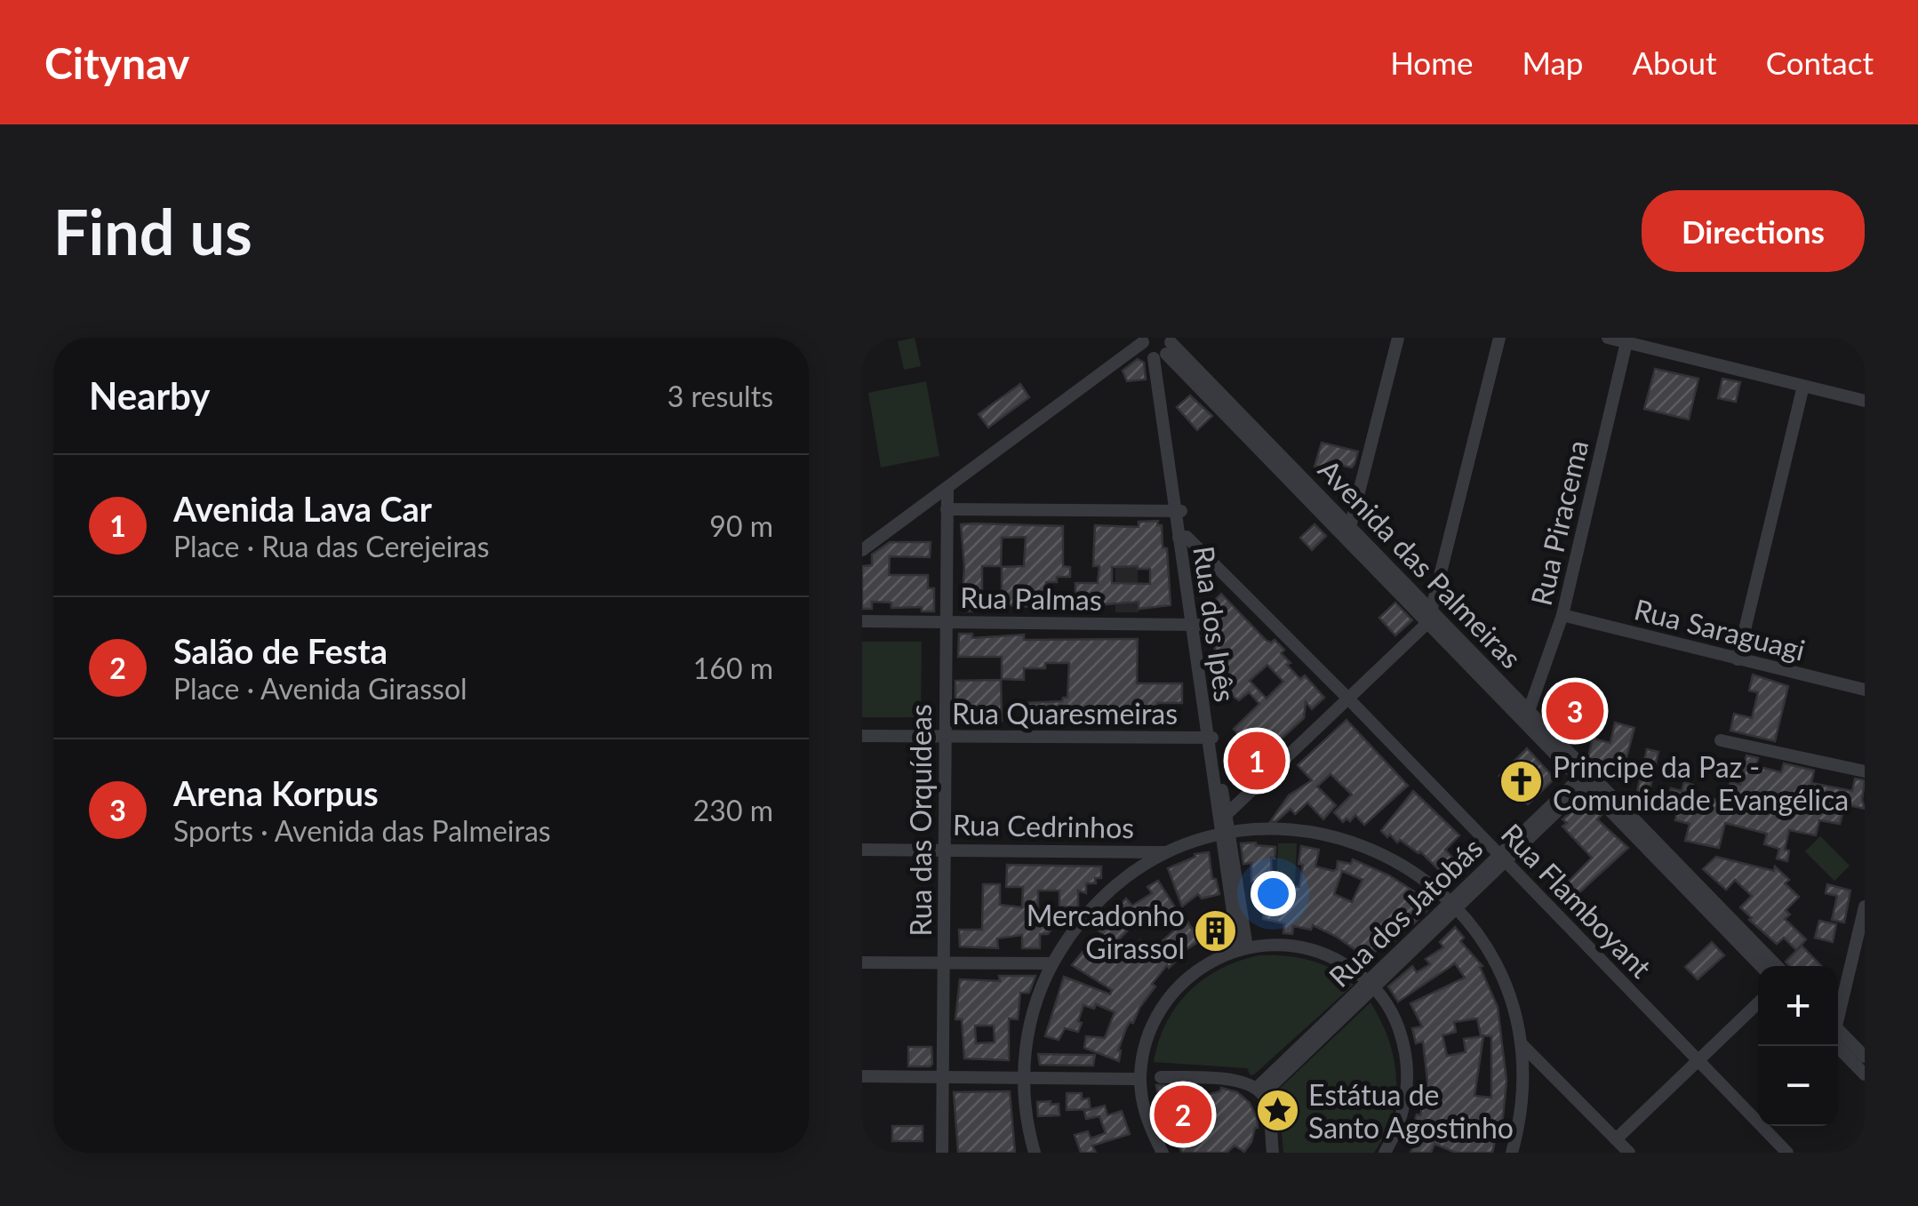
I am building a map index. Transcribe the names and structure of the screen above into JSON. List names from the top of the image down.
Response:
{
  "streets": {
    "street": [
      "Rua Piracema",
      "Avenida das Palmeiras",
      "Rua Palmas",
      "Rua dos Ipês",
      "Rua Saraguagi",
      "Rua Quaresmeiras",
      "Rua das Orquídeas",
      "Rua Cedrinhos",
      "Rua Flamboyant",
      "Rua dos Jatobás"
    ]
  },
  "crossings": [
    ["Rua Piracema", "Avenida das Palmeiras"],
    ["Rua Piracema", "Rua Saraguagi"],
    ["Avenida das Palmeiras", "Rua dos Ipês"],
    ["Avenida das Palmeiras", "Rua dos Jatobás"],
    ["Rua Palmas", "Rua dos Ipês"],
    ["Rua Palmas", "Rua das Orquídeas"],
    ["Rua dos Ipês", "Rua Quaresmeiras"],
    ["Rua dos Ipês", "Rua Flamboyant"],
    ["Rua Quaresmeiras", "Rua das Orquídeas"],
    ["Rua das Orquídeas", "Rua Cedrinhos"],
    ["Rua Flamboyant", "Rua dos Jatobás"]
  ],
  "places": {
    "church": ["Principe da Paz - Comunidade Evangélica"],
    "building": ["Mercadonho Girassol"],
    "place": ["Estátua de Santo Agostinho"]
  },
  "page": {
    "header": "Citynav",
    "nav": [
      "Home",
      "Map",
      "About",
      "Contact"
    ],
    "buttons": "Directions",
    "title": "Find us",
    "heading": ["Nearby", "3 results"],
    "list": [
      {
        "mark": "1",
        "name": "Avenida Lava Car",
        "note": "Place · Rua das Cerejeiras",
        "value": "90 m"
      },
      {
        "mark": "2",
        "name": "Salão de Festa",
        "note": "Place · Avenida Girassol",
        "value": "160 m"
      },
      {
        "mark": "3",
        "name": "Arena Korpus",
        "note": "Sports · Avenida das Palmeiras",
        "value": "230 m"
      }
    ],
    "pins": ["3", "1", "2"],
    "map_buttons": ["+", "−"]
  }
}
